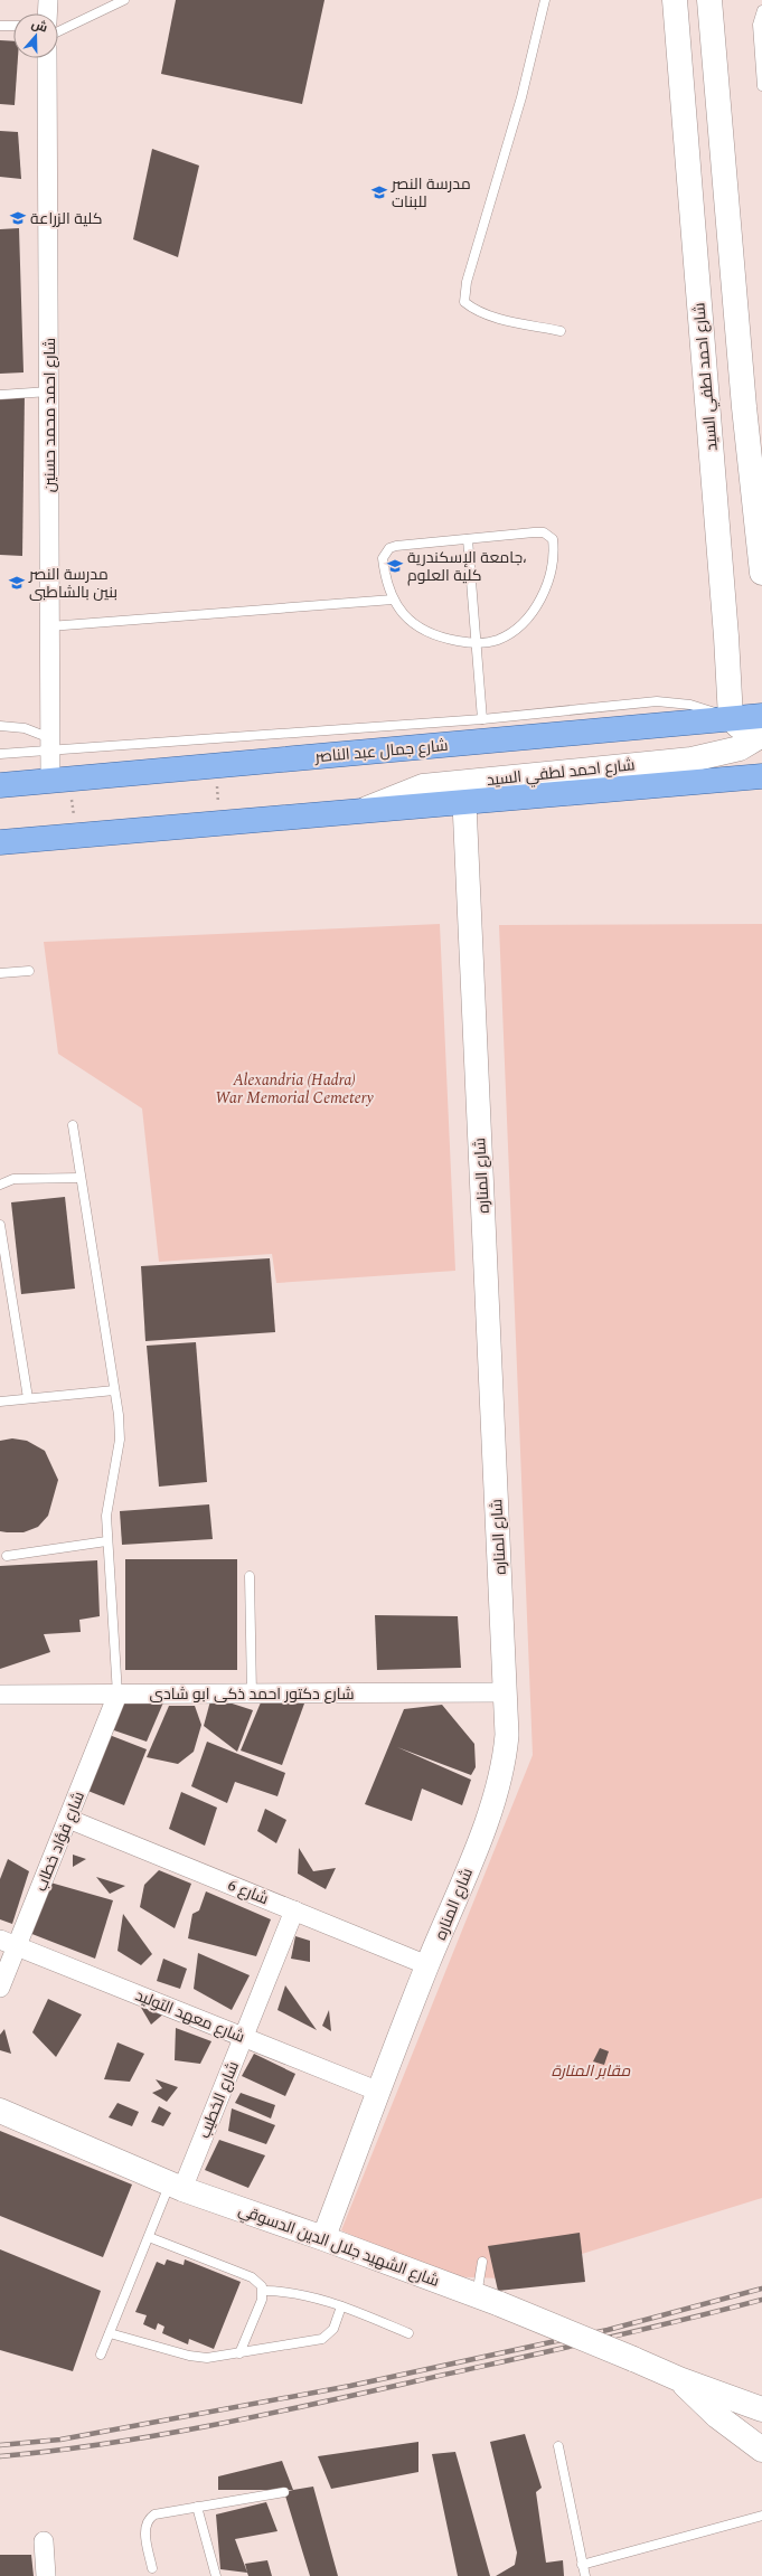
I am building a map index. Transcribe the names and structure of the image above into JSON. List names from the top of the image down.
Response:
{
  "streets": {
    "main road": ["شارع احمد لطفي السيد", "شارع جمال عبد الناصر", "شارع الشهيد جلال الدين الدسوقي"],
    "street": [
      "شارع احمد محمد حسنين",
      "شارع المناره",
      "شارع دكتور احمد ذكى ابو شادى",
      "شارع فؤاد خطاب",
      "شارع 6",
      "شارع معهد التوليد",
      "شارع الخطيب"
    ]
  },
  "crossings": [
    ["شارع احمد لطفي السيد", "شارع جمال عبد الناصر"],
    ["شارع احمد محمد حسنين", "شارع جمال عبد الناصر"],
    ["شارع المناره", "شارع دكتور احمد ذكى ابو شادى"],
    ["شارع المناره", "شارع 6"],
    ["شارع المناره", "شارع معهد التوليد"],
    ["شارع المناره", "شارع الشهيد جلال الدين الدسوقي"],
    ["شارع دكتور احمد ذكى ابو شادى", "شارع فؤاد خطاب"],
    ["شارع فؤاد خطاب", "شارع 6"],
    ["شارع فؤاد خطاب", "شارع معهد التوليد"],
    ["شارع 6", "شارع الخطيب"],
    ["شارع معهد التوليد", "شارع الخطيب"],
    ["شارع الخطيب", "شارع الشهيد جلال الدين الدسوقي"]
  ],
  "parks": ["Alexandria (Hadra) War Memorial Cemetery", "مقابر المنارة"],
  "places": {
    "school or university": [
      "مدرسة النصر للبنات",
      "كلية الزراعة",
      "جامعة الإسكندرية، كلية العلوم",
      "مدرسة النصر بنين بالشاطبى"
    ]
  },
  "north": "top"
}
